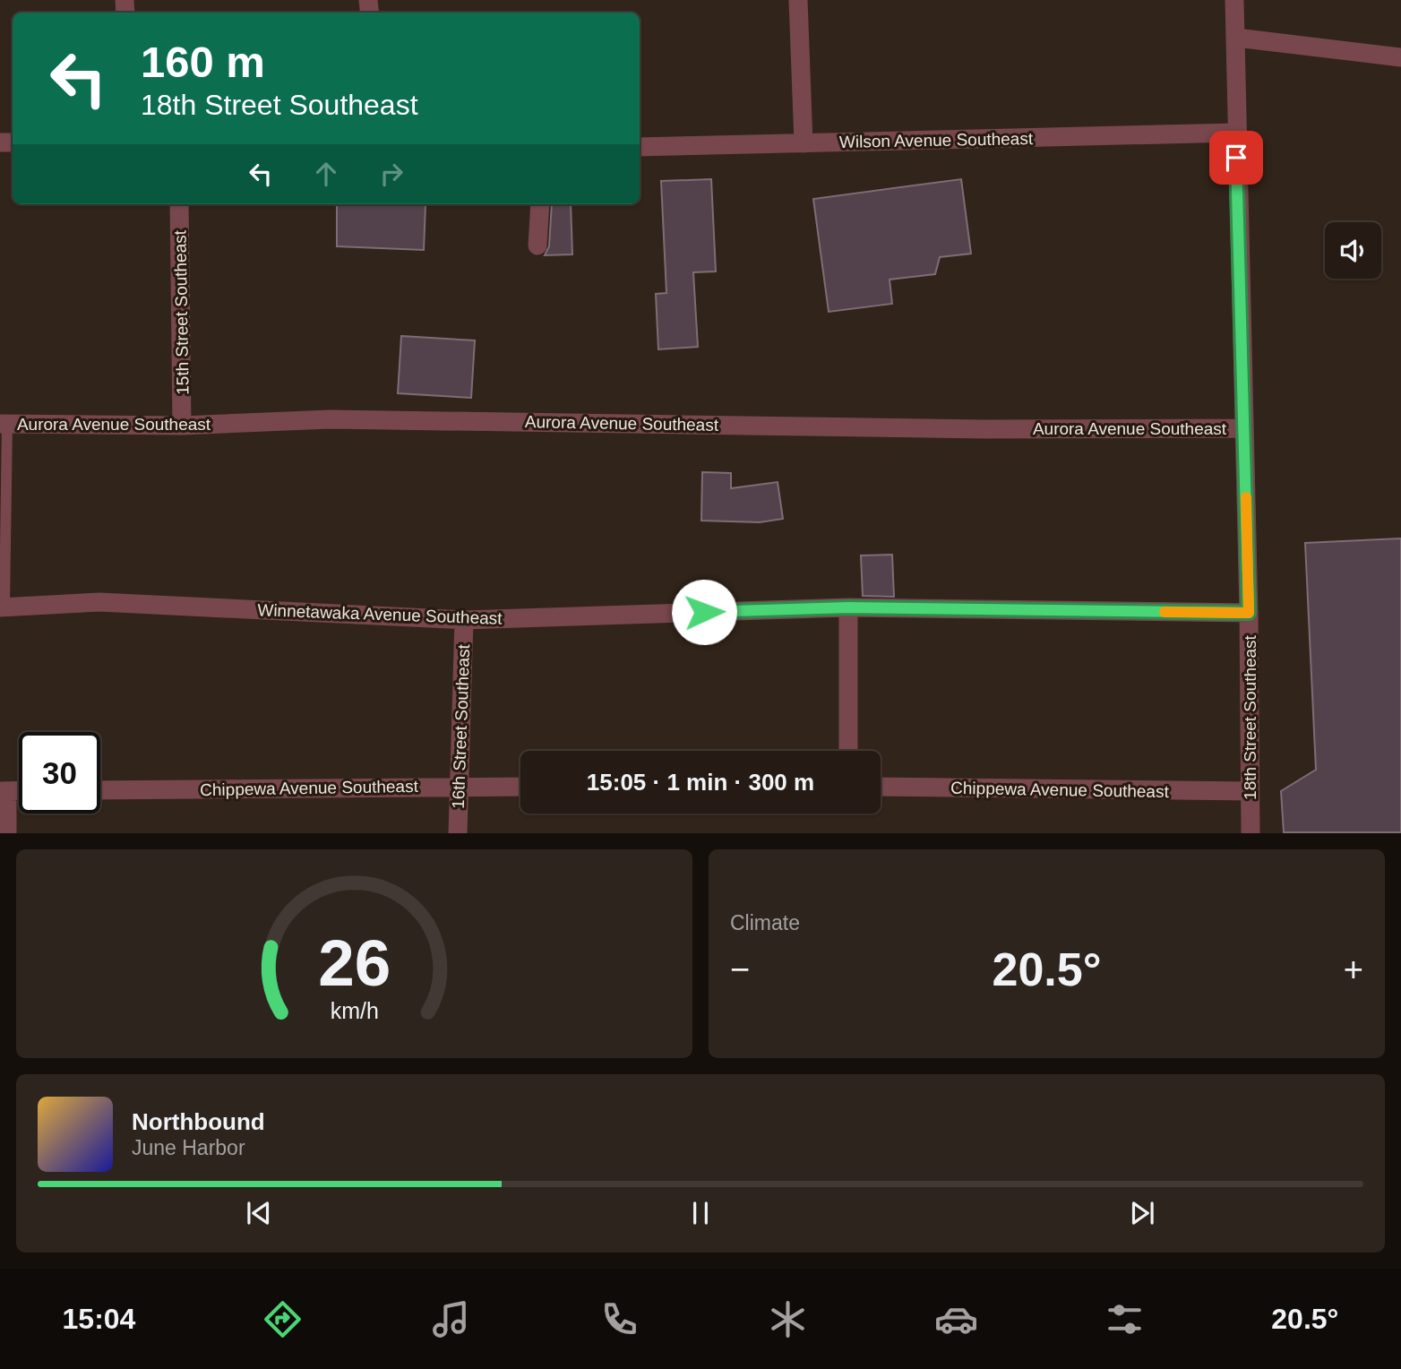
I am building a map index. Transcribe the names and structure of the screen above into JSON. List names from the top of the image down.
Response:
{
  "streets": {
    "street": [
      "Wilson Avenue Southeast",
      "15th Street Southeast",
      "Aurora Avenue Southeast",
      "Winnetawaka Avenue Southeast",
      "18th Street Southeast",
      "16th Street Southeast",
      "Chippewa Avenue Southeast"
    ]
  },
  "crossings": [
    ["Wilson Avenue Southeast", "18th Street Southeast"],
    ["15th Street Southeast", "Aurora Avenue Southeast"],
    ["Aurora Avenue Southeast", "18th Street Southeast"],
    ["Winnetawaka Avenue Southeast", "18th Street Southeast"],
    ["Winnetawaka Avenue Southeast", "16th Street Southeast"],
    ["18th Street Southeast", "Chippewa Avenue Southeast"],
    ["16th Street Southeast", "Chippewa Avenue Southeast"]
  ],
  "page": {
    "turn": ["160 m", "18th Street Southeast"],
    "limit": "30",
    "trip": "15:05 · 1 min · 300 m",
    "tile": "Climate",
    "heat": ["−", "20.5°", "+"],
    "song": ["Northbound", "June Harbor"],
    "tabs": ["15:04", "20.5°"],
    "gauge": ["26", "km/h"]
  }
}
